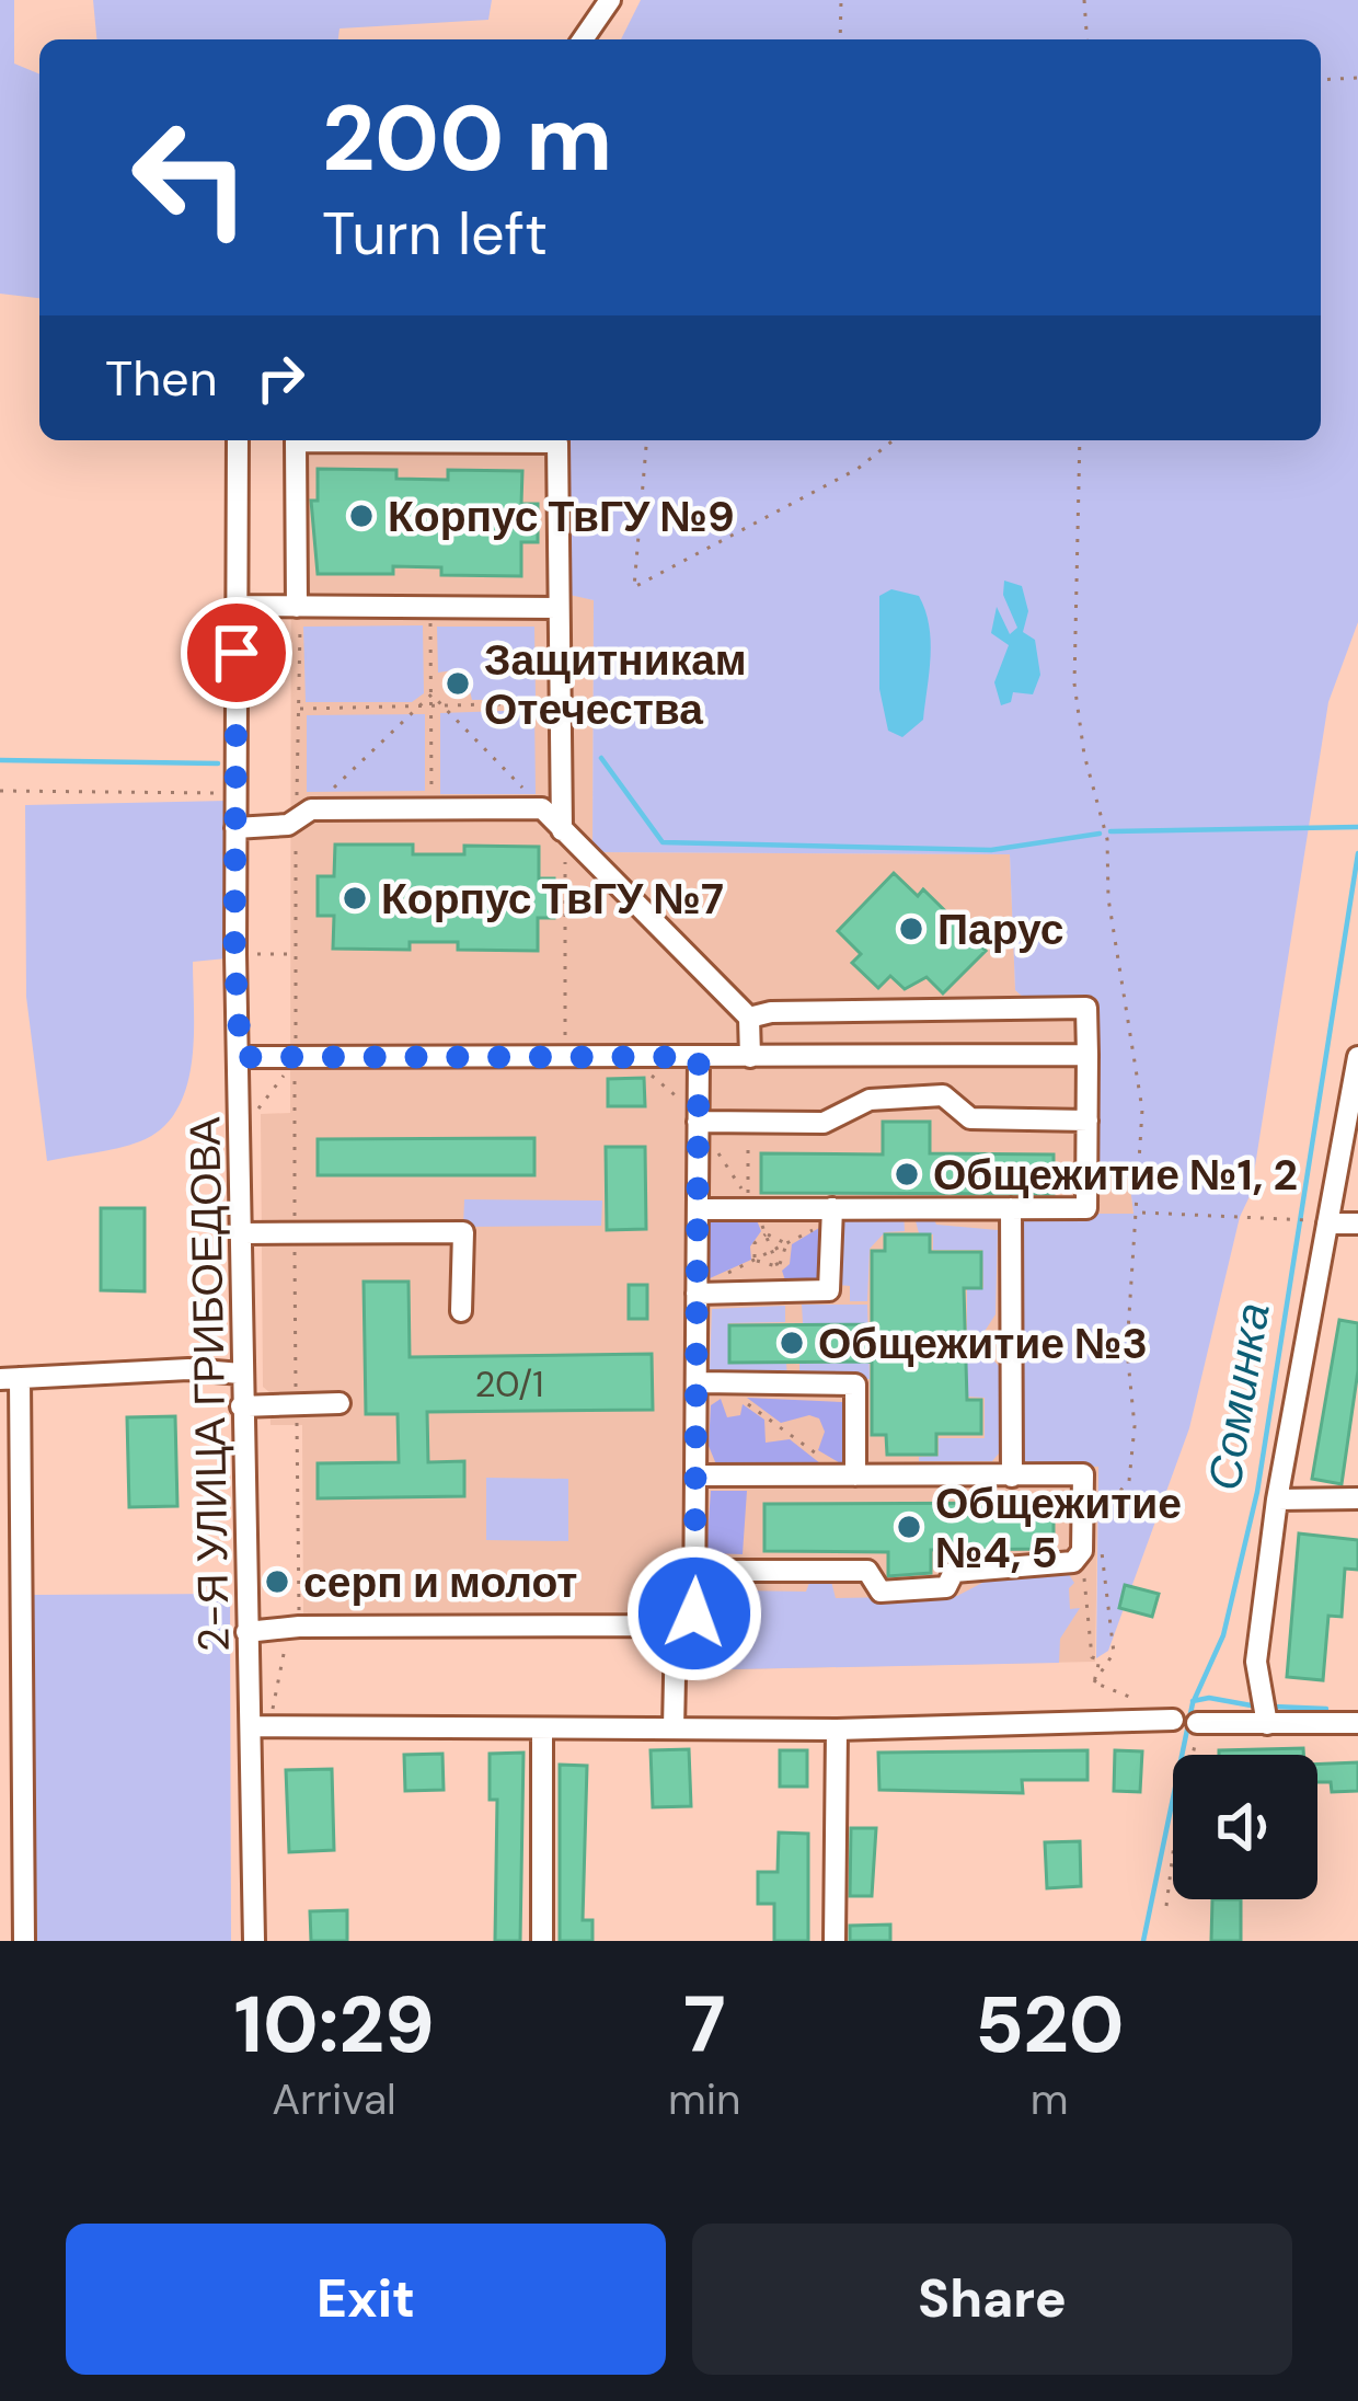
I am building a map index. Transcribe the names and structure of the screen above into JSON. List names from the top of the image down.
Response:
{
  "streets": {
    "street": ["2-Я УЛИЦА ГРИБОЕДОВА"]
  },
  "water": ["Соминка"],
  "places": [
    "Корпус ТвГУ №9",
    "Защитникам Отечества",
    "Корпус ТвГУ №7",
    "Парус",
    "Общежитие №1, 2",
    "Общежитие №3",
    "Общежитие №4, 5",
    "серп и молот"
  ],
  "house_numbers": ["20/1"],
  "page": {
    "turn": ["200 m", "Turn left"],
    "then": "Then",
    "eta": [
      "10:29",
      "Arrival",
      "7",
      "min",
      "520",
      "m"
    ],
    "buttons": ["Exit", "Share"]
  }
}
